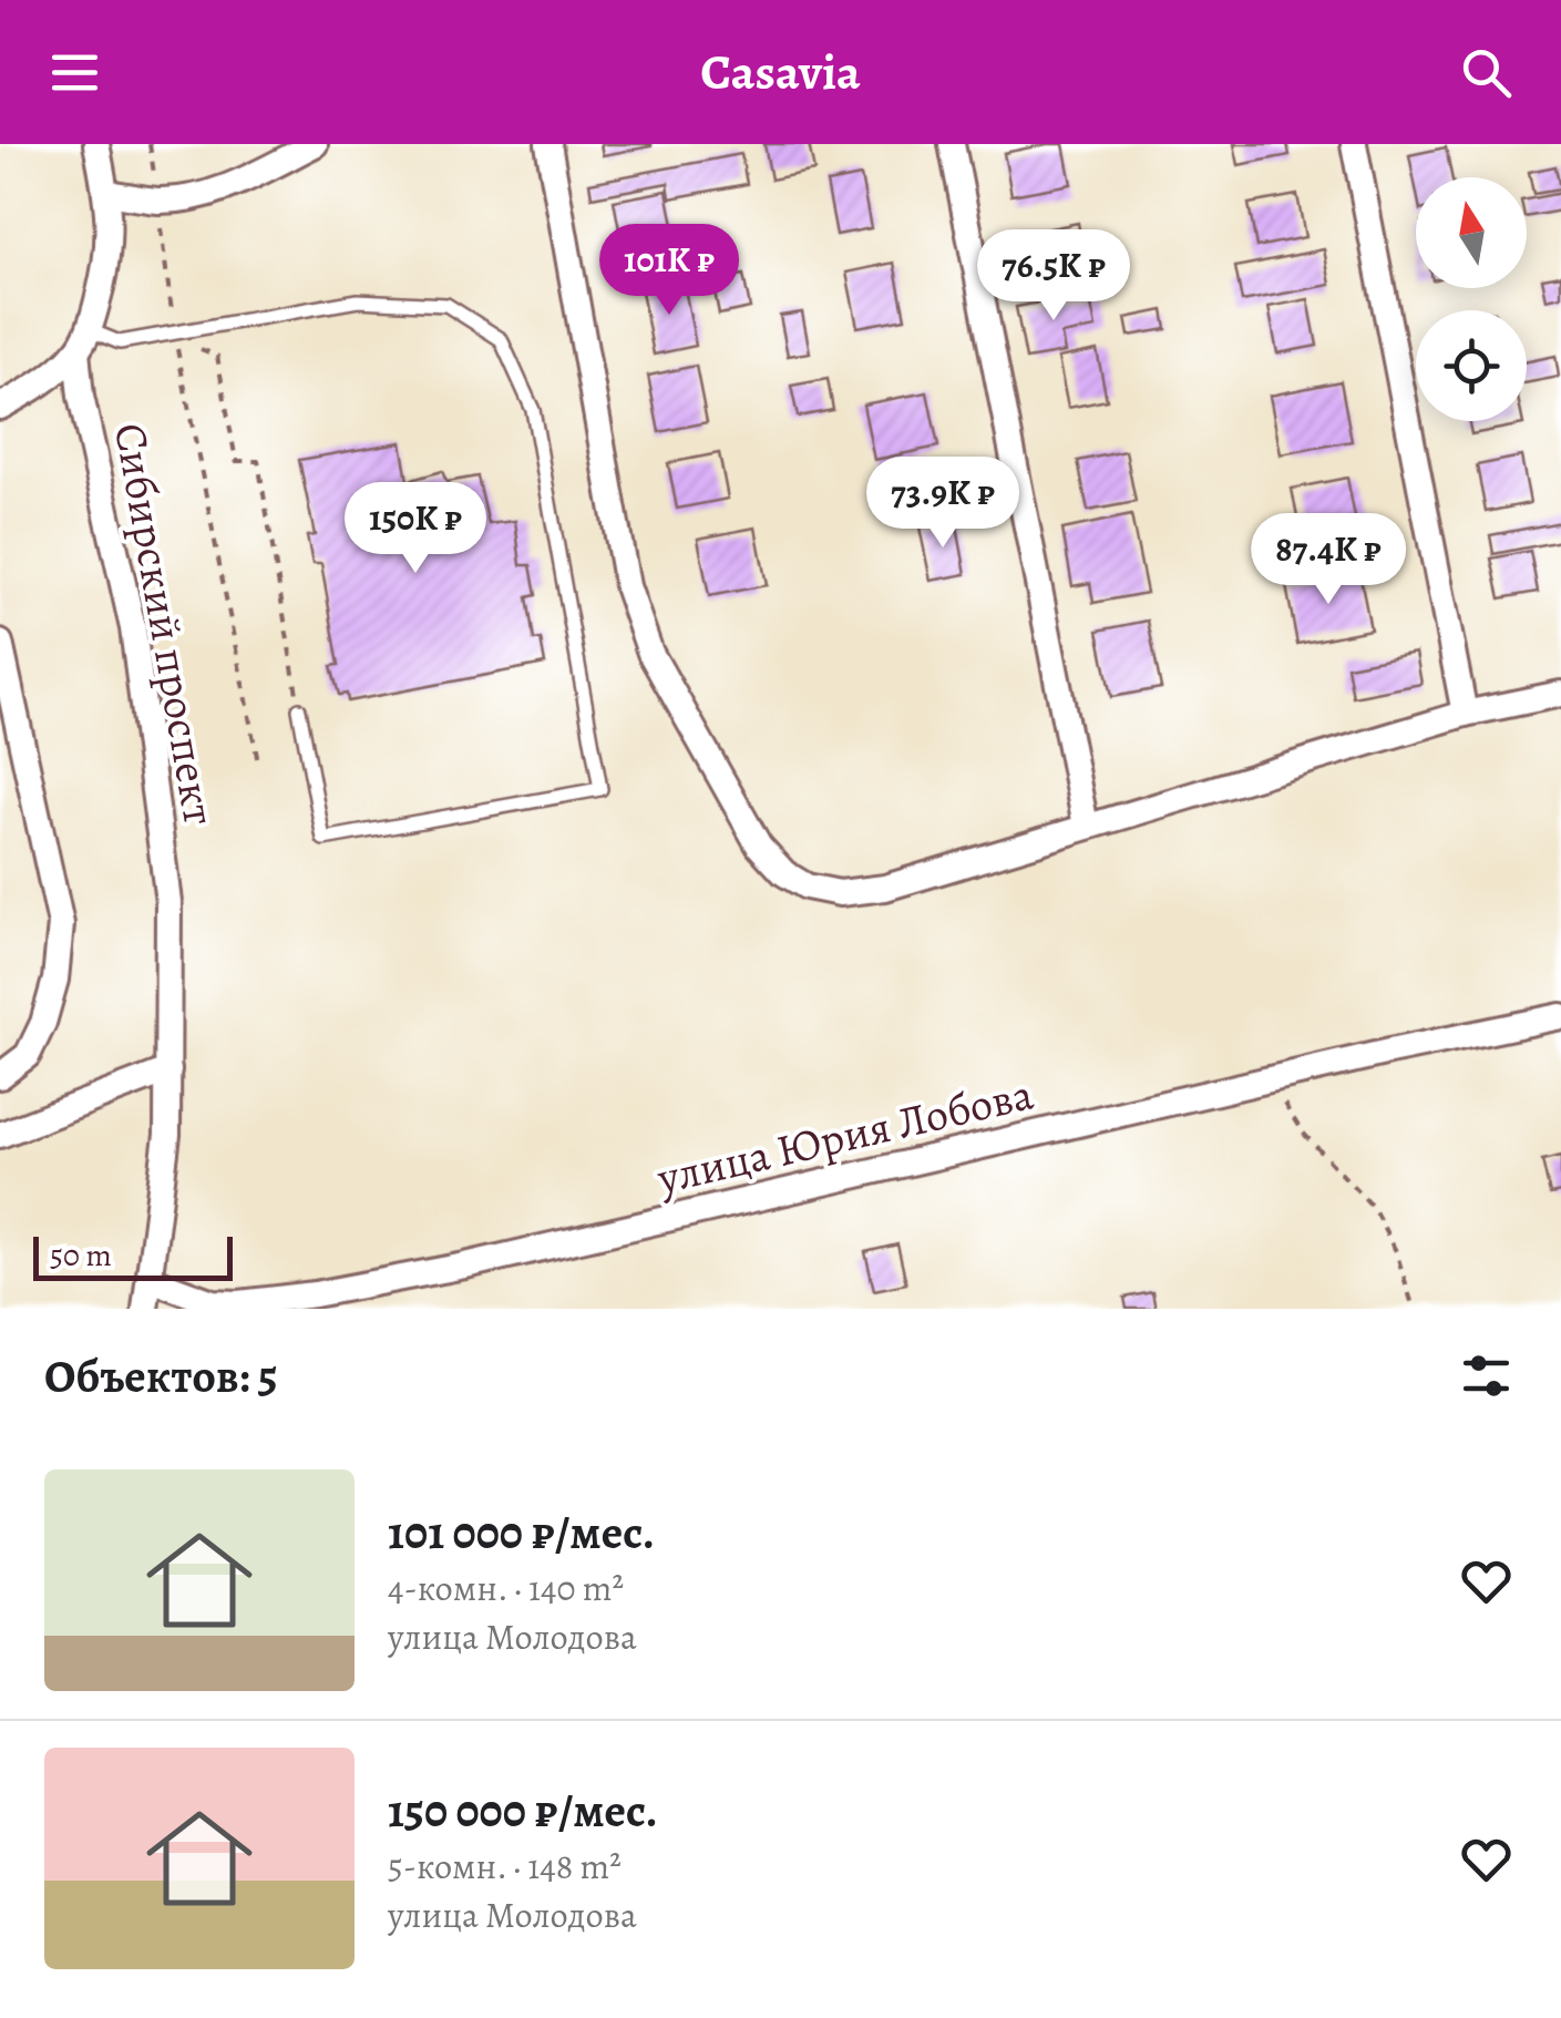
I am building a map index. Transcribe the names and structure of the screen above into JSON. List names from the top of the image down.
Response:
{
  "streets": {
    "street": ["Сибирский проспект", "улица Юрия Лобова"]
  },
  "crossings": [
    ["Сибирский проспект", "улица Юрия Лобова"]
  ],
  "scale_bar": "50 m",
  "north": "top",
  "page": {
    "header": "Casavia",
    "price": [
      "101K ₽",
      "76.5K ₽",
      "73.9K ₽",
      "150K ₽",
      "87.4K ₽"
    ],
    "scale": "50 m",
    "heading": "Объектов: 5",
    "list": [
      {
        "name": "101 000 ₽/мес.",
        "note": "4-комн. · 140 m² · улица Молодова"
      },
      {
        "name": "150 000 ₽/мес.",
        "note": "5-комн. · 148 m² · улица Молодова"
      }
    ]
  }
}
